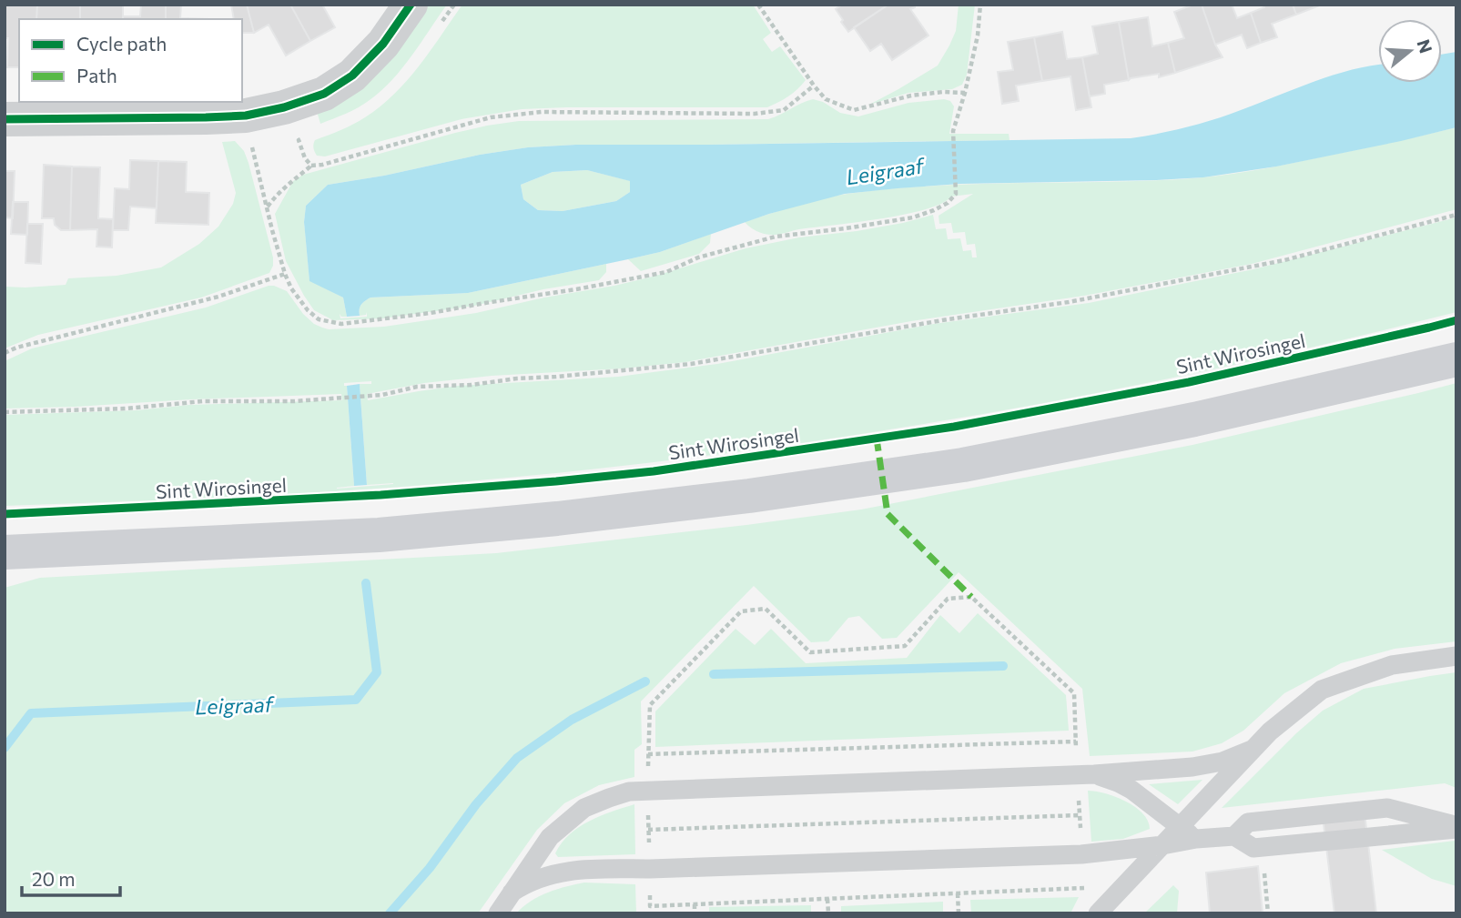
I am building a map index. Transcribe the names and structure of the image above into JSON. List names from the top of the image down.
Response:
{
  "streets": {
    "cycle path": ["Sint Wirosingel"]
  },
  "water": ["Leigraaf"],
  "legend": ["Cycle path", "Path"],
  "scale_bar": "20 m",
  "north": "right"
}
